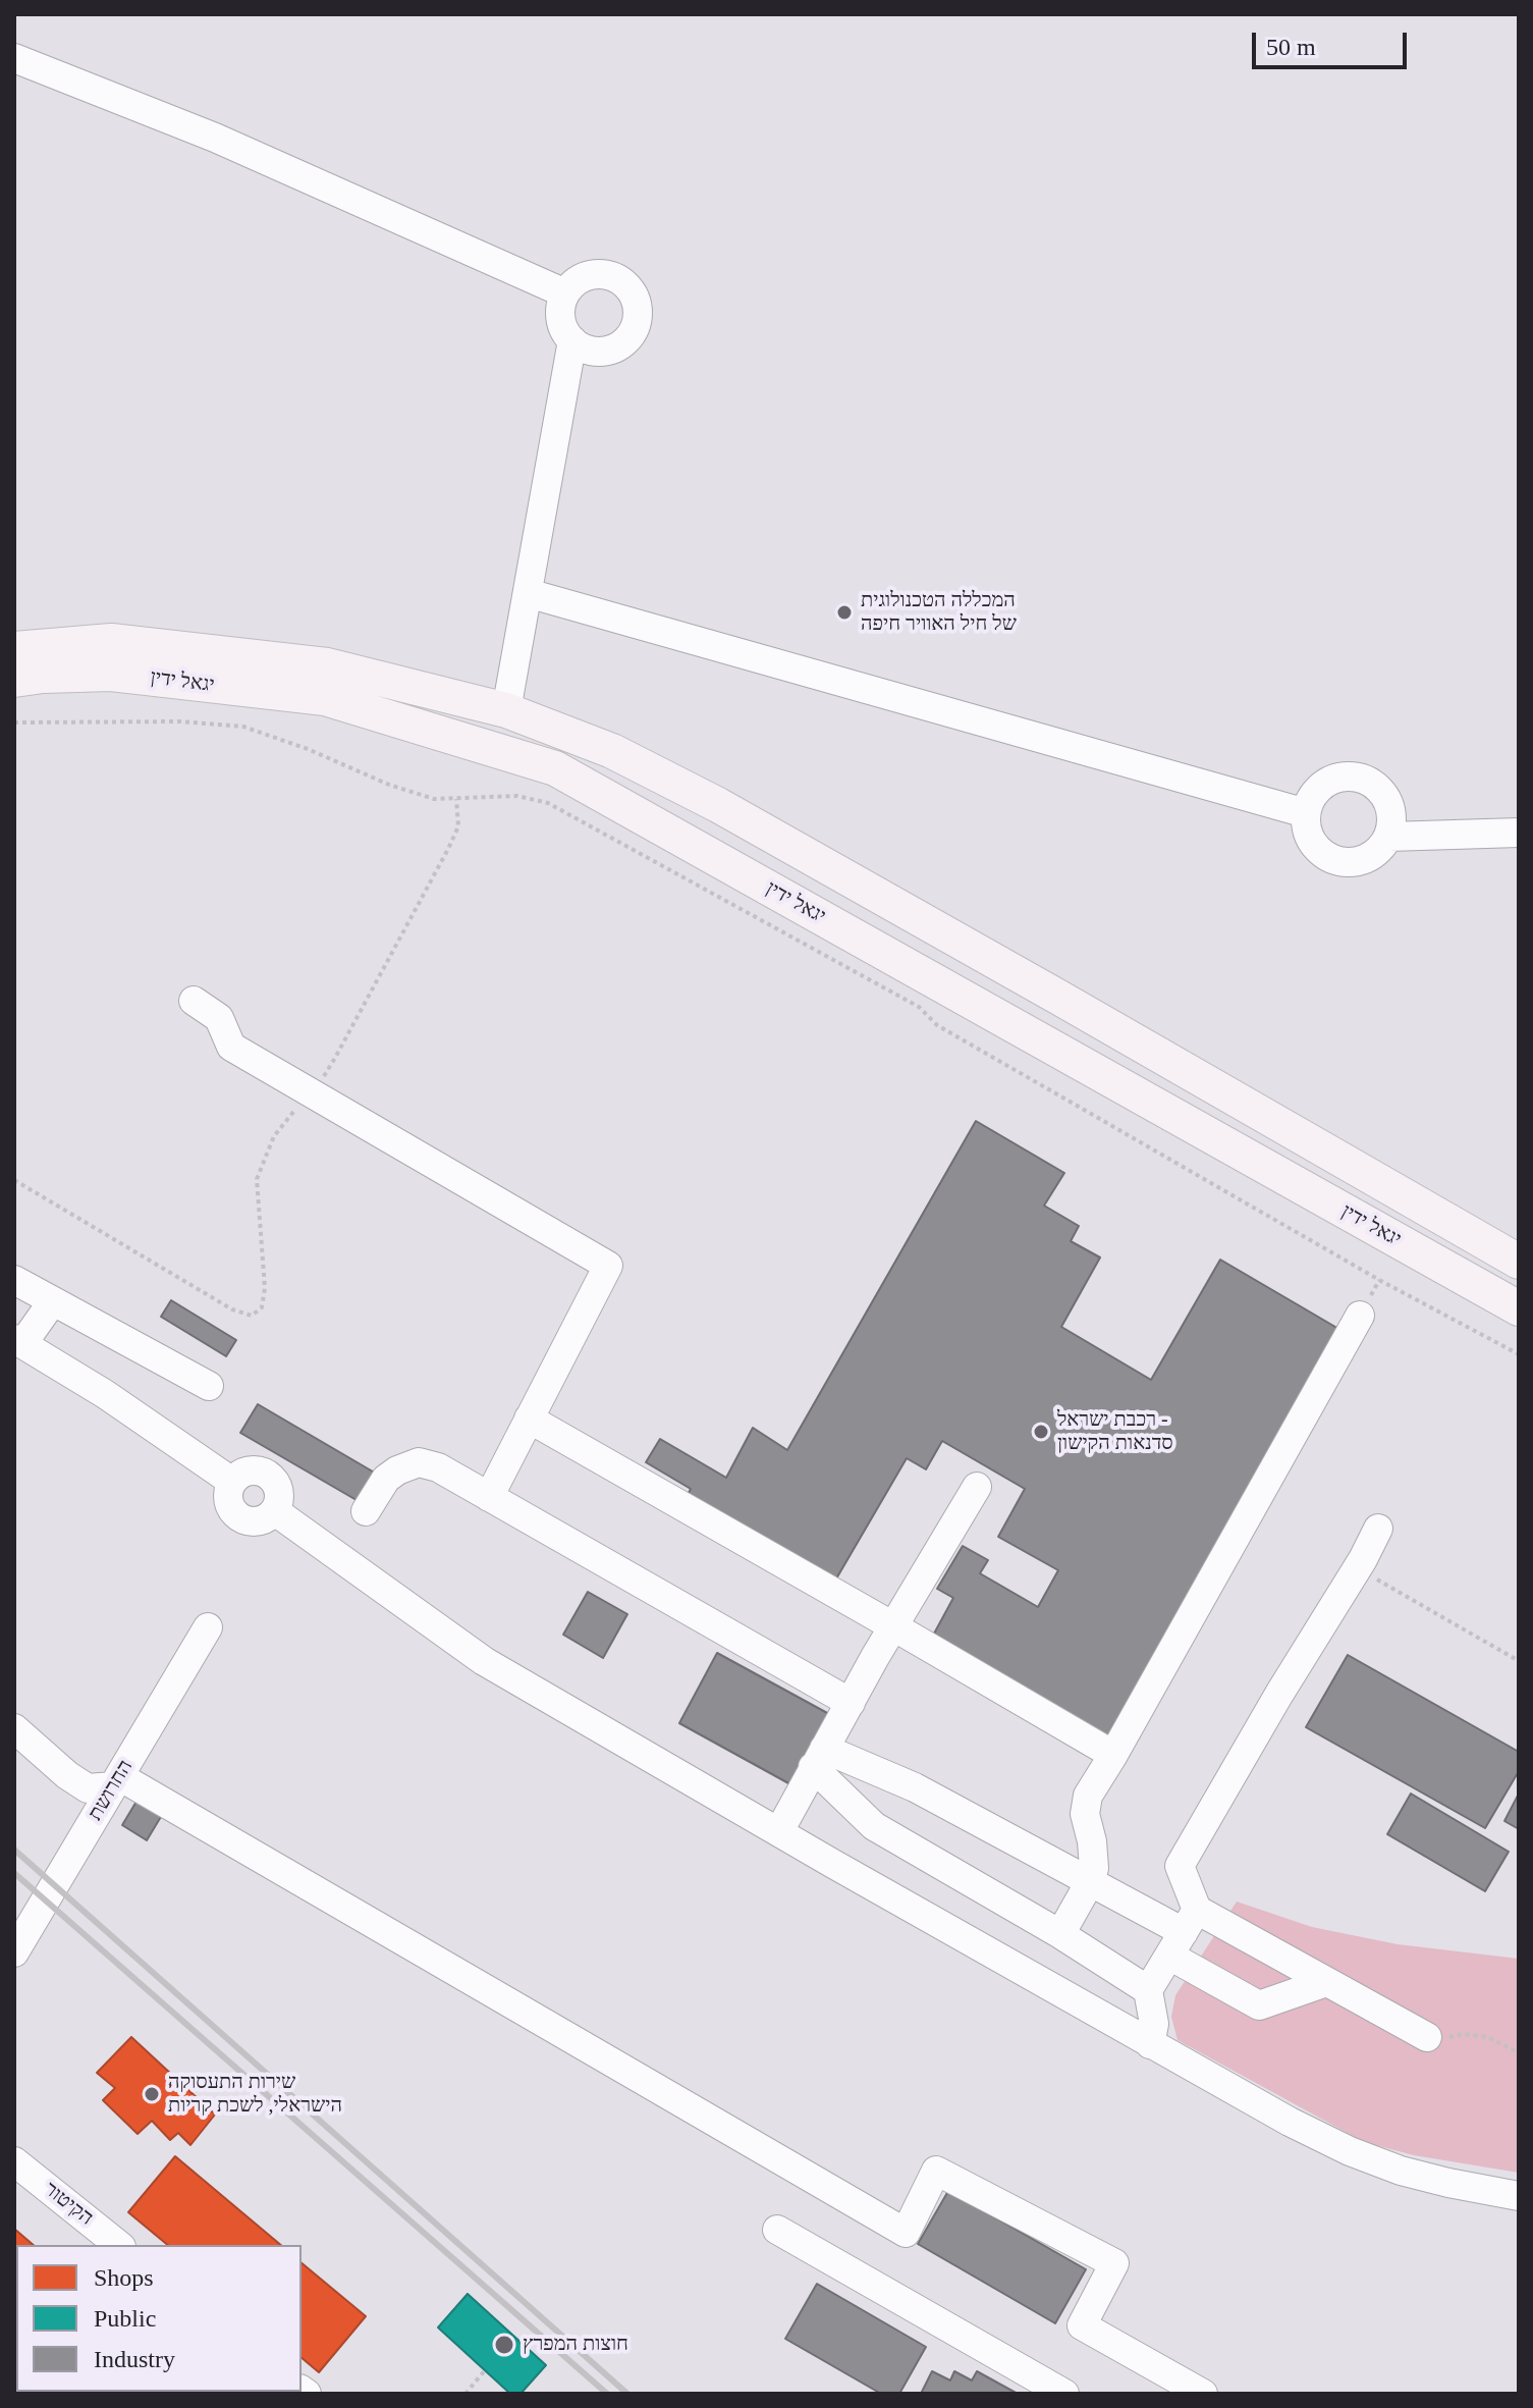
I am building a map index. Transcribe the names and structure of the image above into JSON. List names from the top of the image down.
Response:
{
  "streets": {
    "main road": ["יגאל ידין"],
    "street": ["החרושת", "הקיטור"]
  },
  "places": [
    "המכללה הטכנולוגית של חיל האוויר חיפה",
    "רכבת ישראל - סדנאות הקישון",
    "שירות התעסוקה הישראלי, לשכת קריות",
    "חוצות המפרץ"
  ],
  "legend": ["Shops", "Public", "Industry"],
  "scale_bar": "50 m"
}
